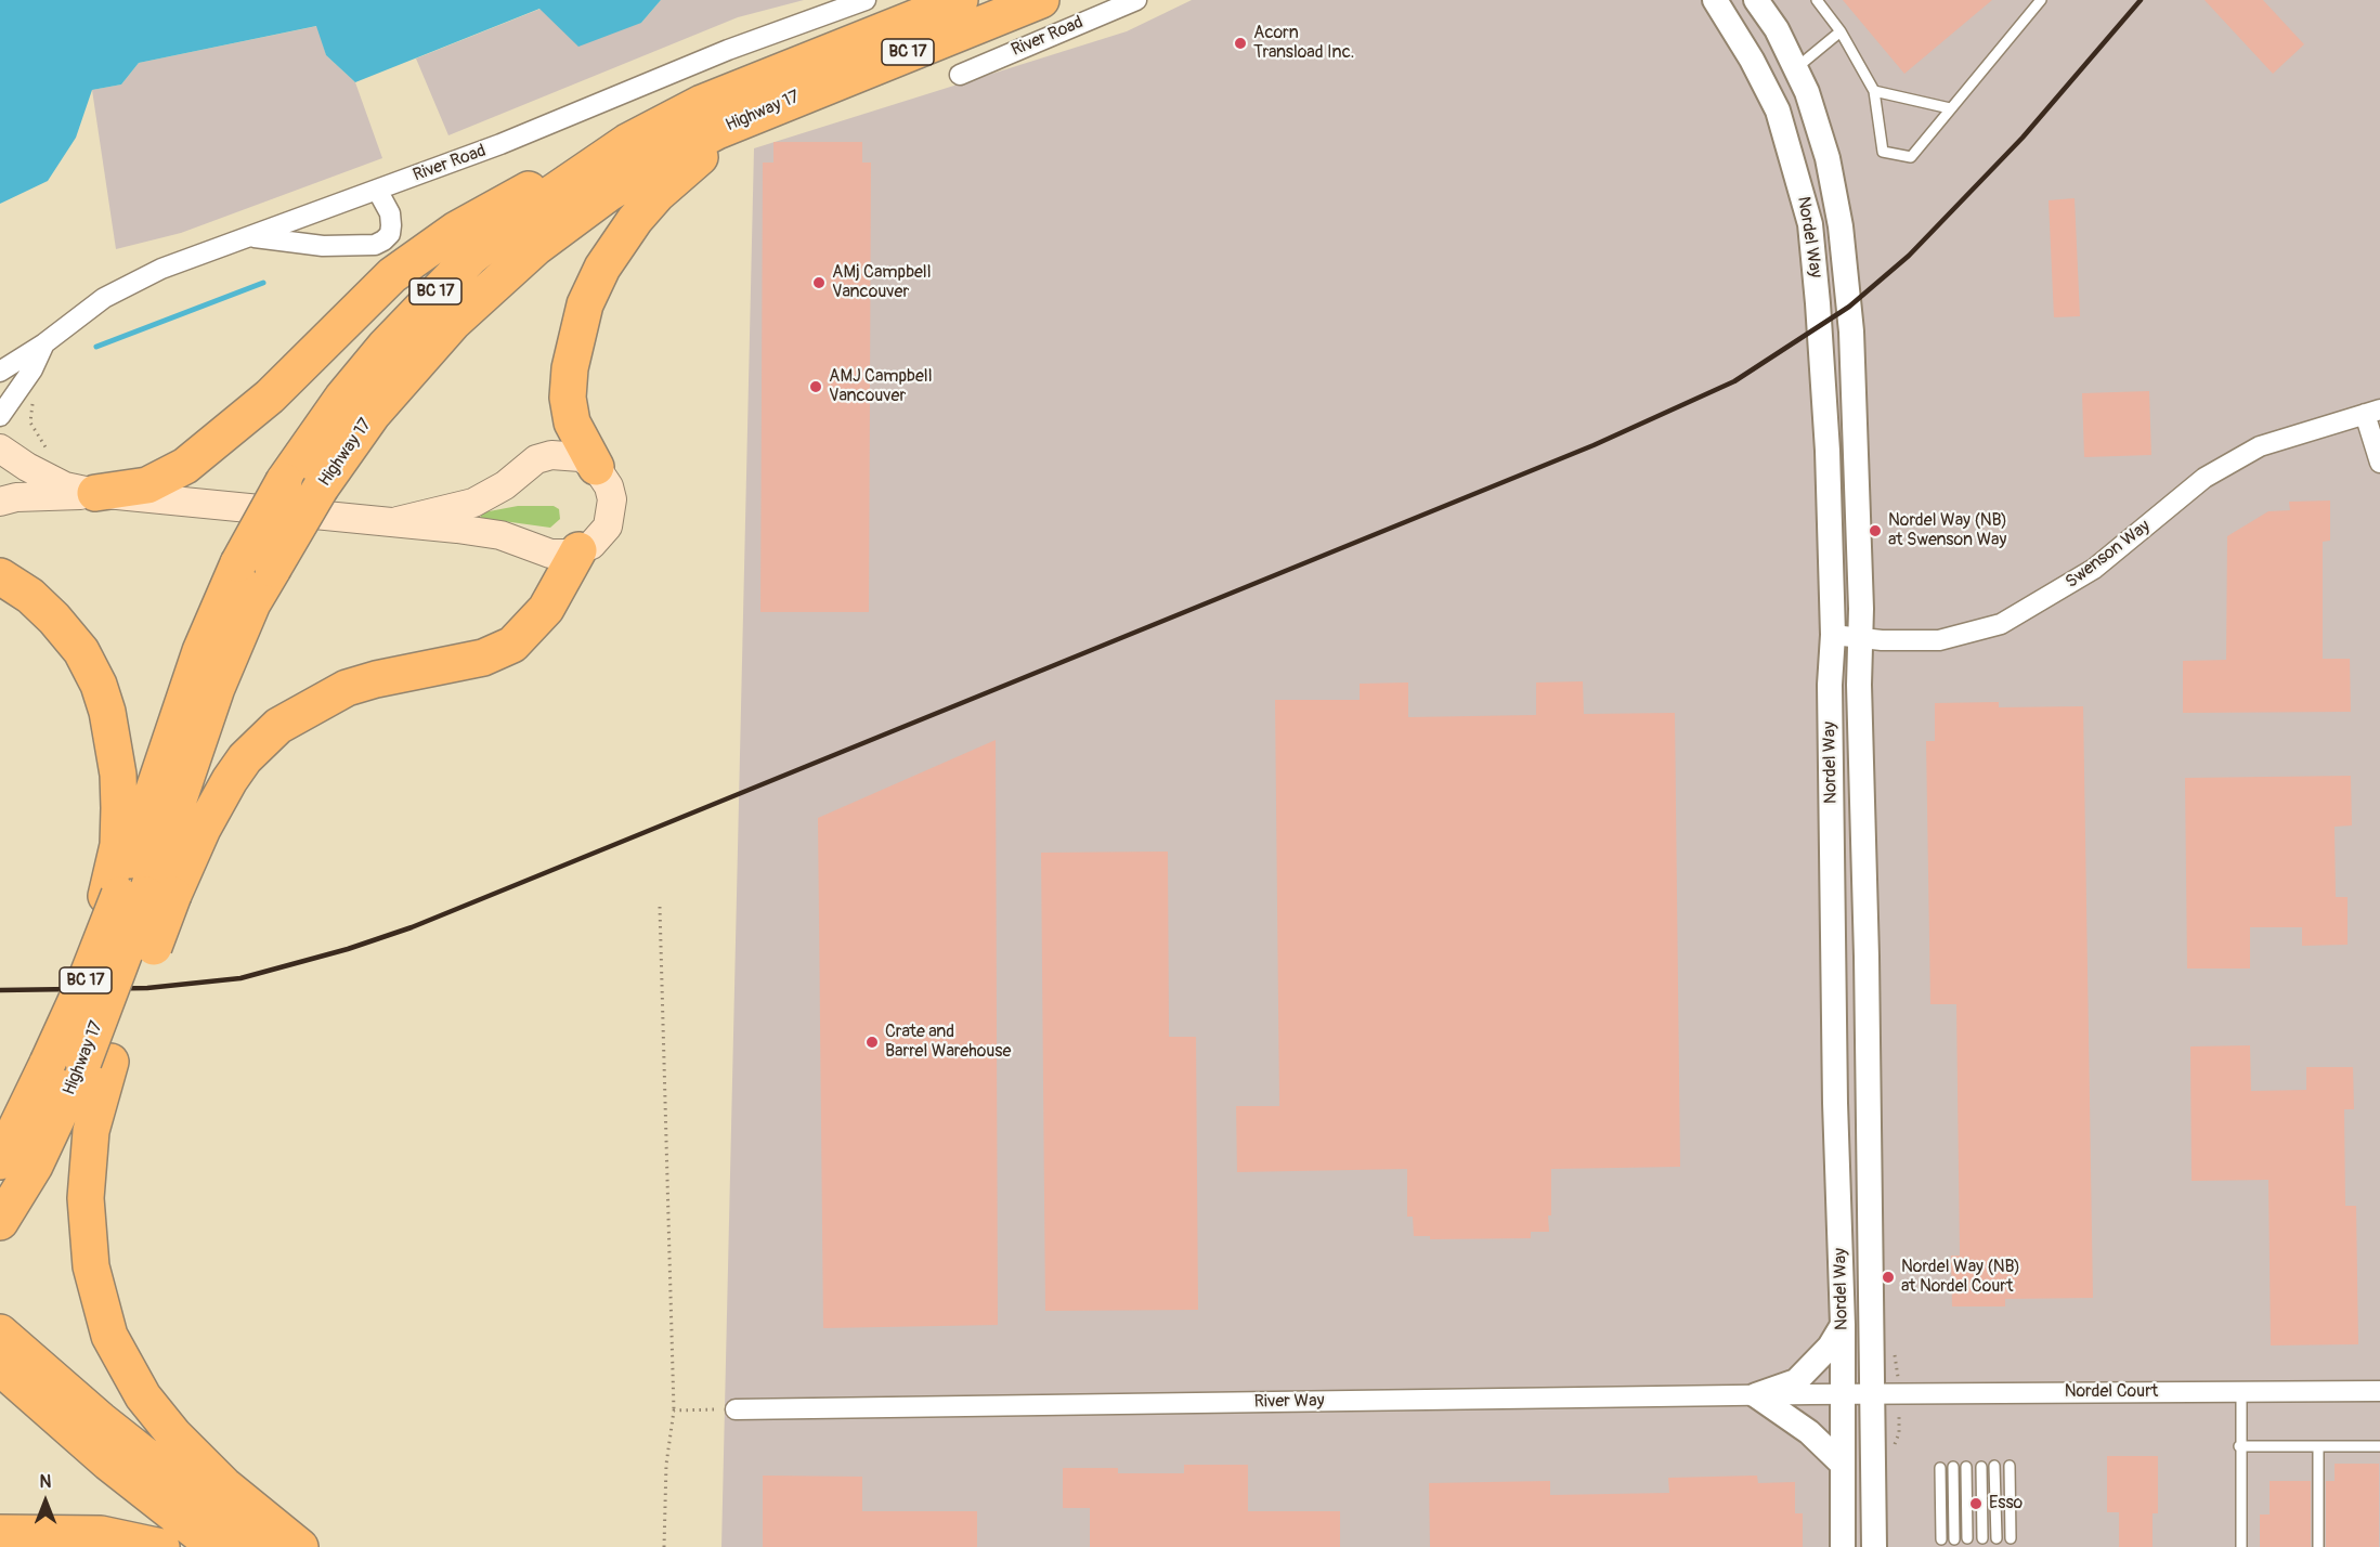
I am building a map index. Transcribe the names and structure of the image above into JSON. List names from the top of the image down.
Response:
{
  "streets": {
    "highway": ["BC 17", "Highway 17"],
    "street": [
      "River Road",
      "Nordel Way",
      "Swenson Way",
      "Nordel Court",
      "River Way"
    ]
  },
  "crossings": [
    ["BC 17", "Highway 17"],
    ["Nordel Way", "Swenson Way"],
    ["Nordel Way", "Nordel Court"],
    ["Nordel Way", "River Way"],
    ["Nordel Court", "River Way"]
  ],
  "places": [
    "Acorn Transload Inc.",
    "AMj Campbell Vancouver",
    "AMJ Campbell Vancouver",
    "Nordel Way (NB) at Swenson Way",
    "Crate and Barrel Warehouse",
    "Nordel Way (NB) at Nordel Court",
    "Esso"
  ],
  "north": "top"
}
